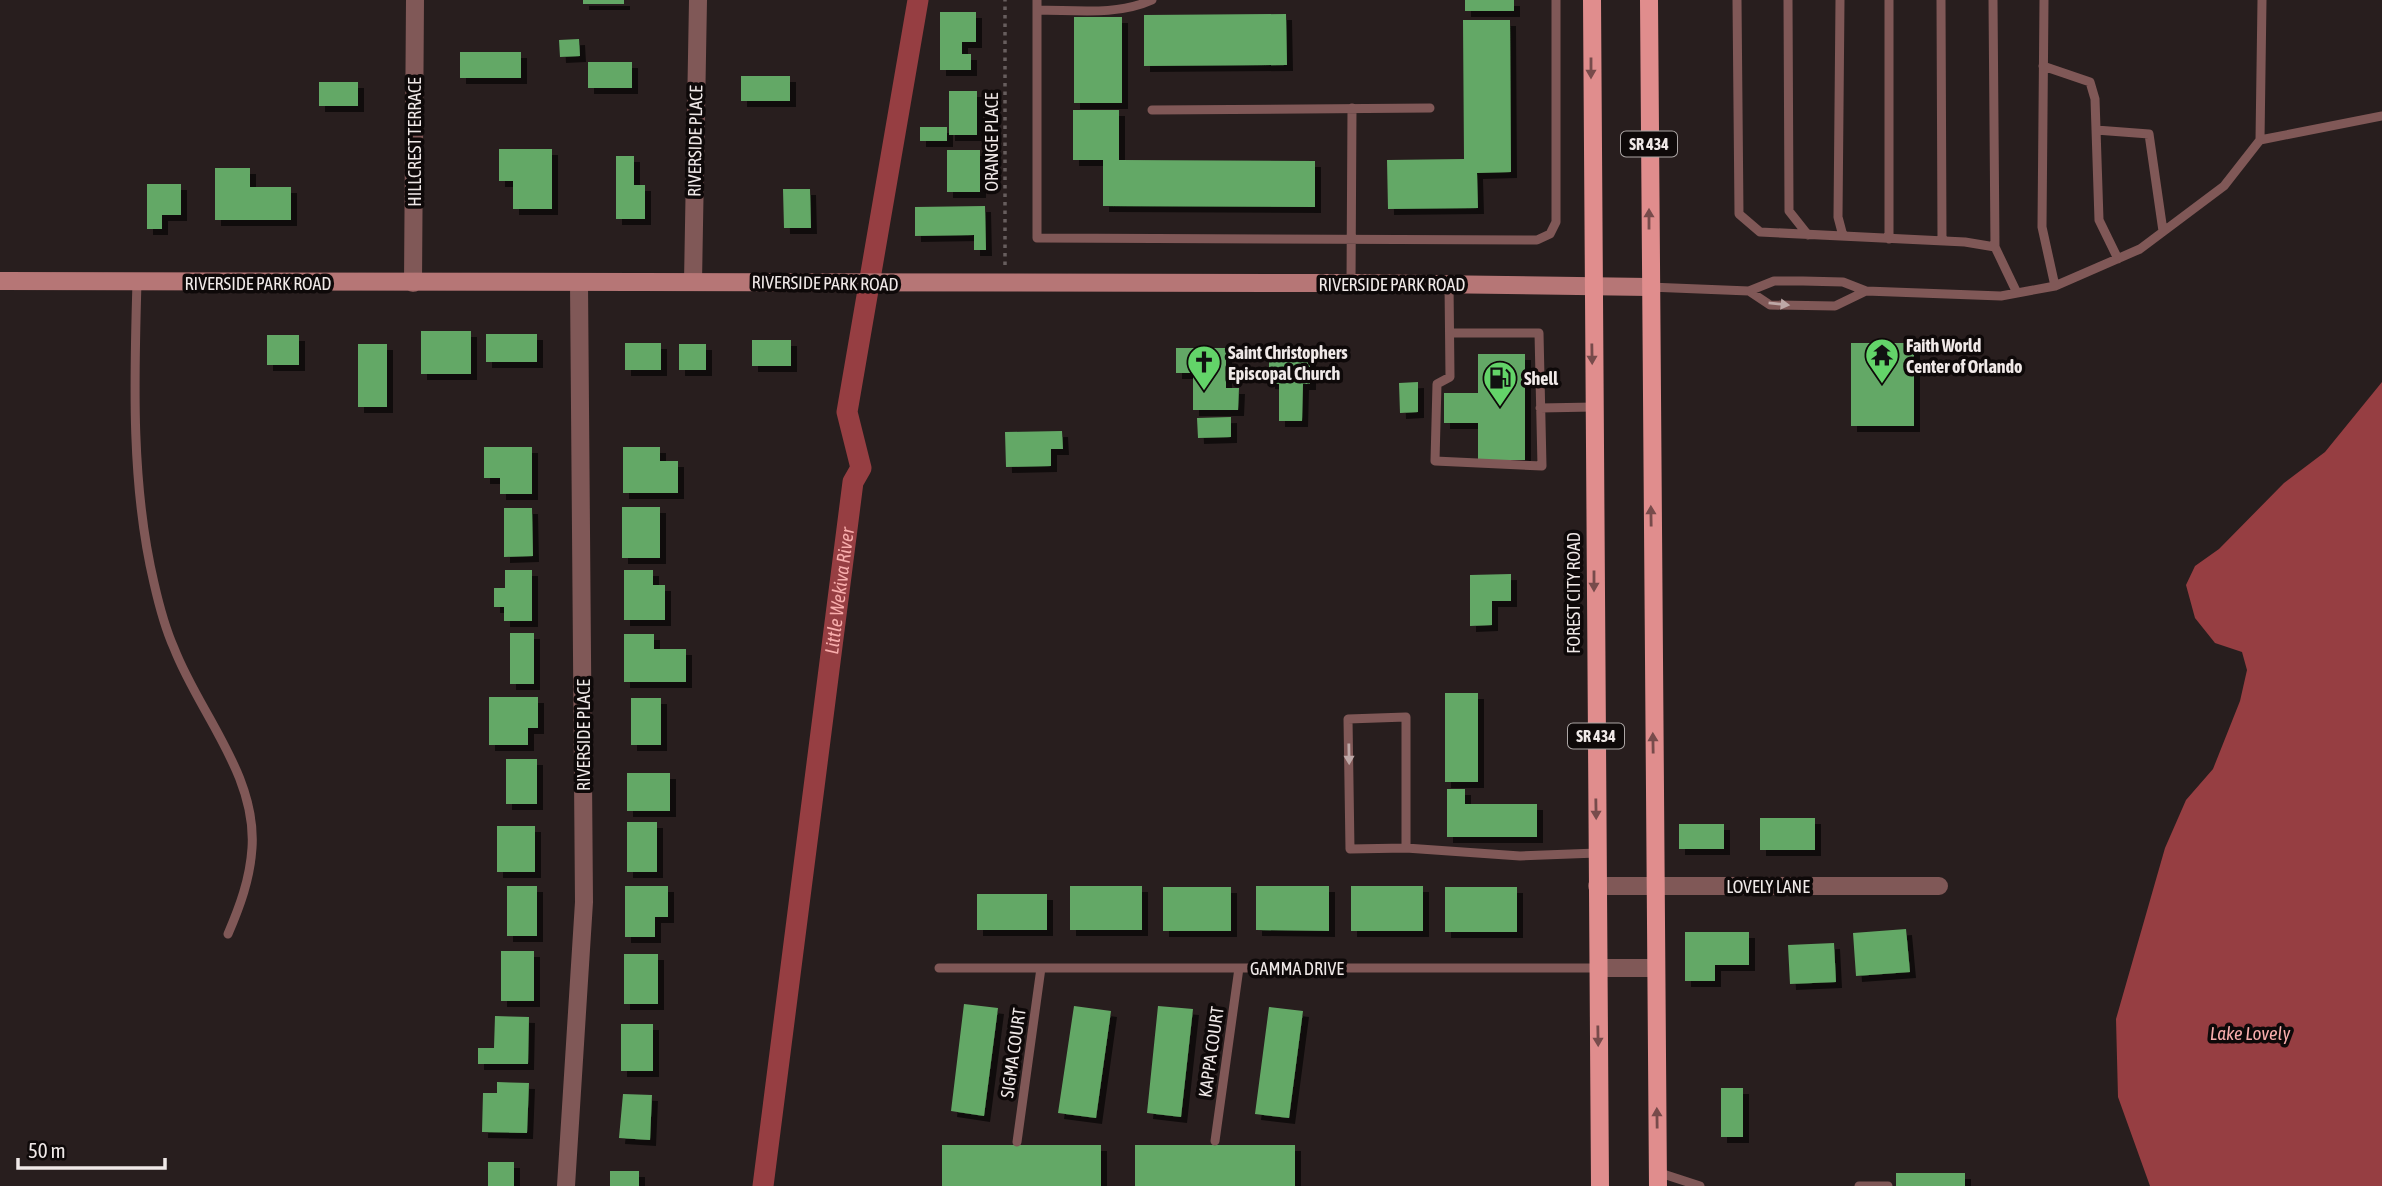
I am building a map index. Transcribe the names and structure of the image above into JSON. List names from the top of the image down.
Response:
{
  "streets": {
    "main road": ["SR 434", "FOREST CITY ROAD"],
    "street": [
      "RIVERSIDE PLACE",
      "HILLCREST TERRACE",
      "RIVERSIDE PARK ROAD",
      "LOVELY LANE",
      "GAMMA DRIVE"
    ],
    "lane": ["KAPPA COURT", "SIGMA COURT"],
    "path": ["ORANGE PLACE"]
  },
  "crossings": [
    ["RIVERSIDE PLACE", "RIVERSIDE PARK ROAD"],
    ["HILLCREST TERRACE", "RIVERSIDE PARK ROAD"],
    ["ORANGE PLACE", "RIVERSIDE PARK ROAD"],
    ["SR 434", "RIVERSIDE PARK ROAD"],
    ["SR 434", "LOVELY LANE"],
    ["SR 434", "GAMMA DRIVE"],
    ["RIVERSIDE PARK ROAD", "FOREST CITY ROAD"],
    ["FOREST CITY ROAD", "LOVELY LANE"],
    ["FOREST CITY ROAD", "GAMMA DRIVE"],
    ["GAMMA DRIVE", "KAPPA COURT"],
    ["GAMMA DRIVE", "SIGMA COURT"]
  ],
  "water": ["Little Wekiva River", "Lake Lovely"],
  "places": {
    "temple": ["Faith World Center of Orlando"],
    "church": ["Saint Christophers Episcopal Church"],
    "fuel station": ["Shell"]
  },
  "scale_bar": "50 m"
}
